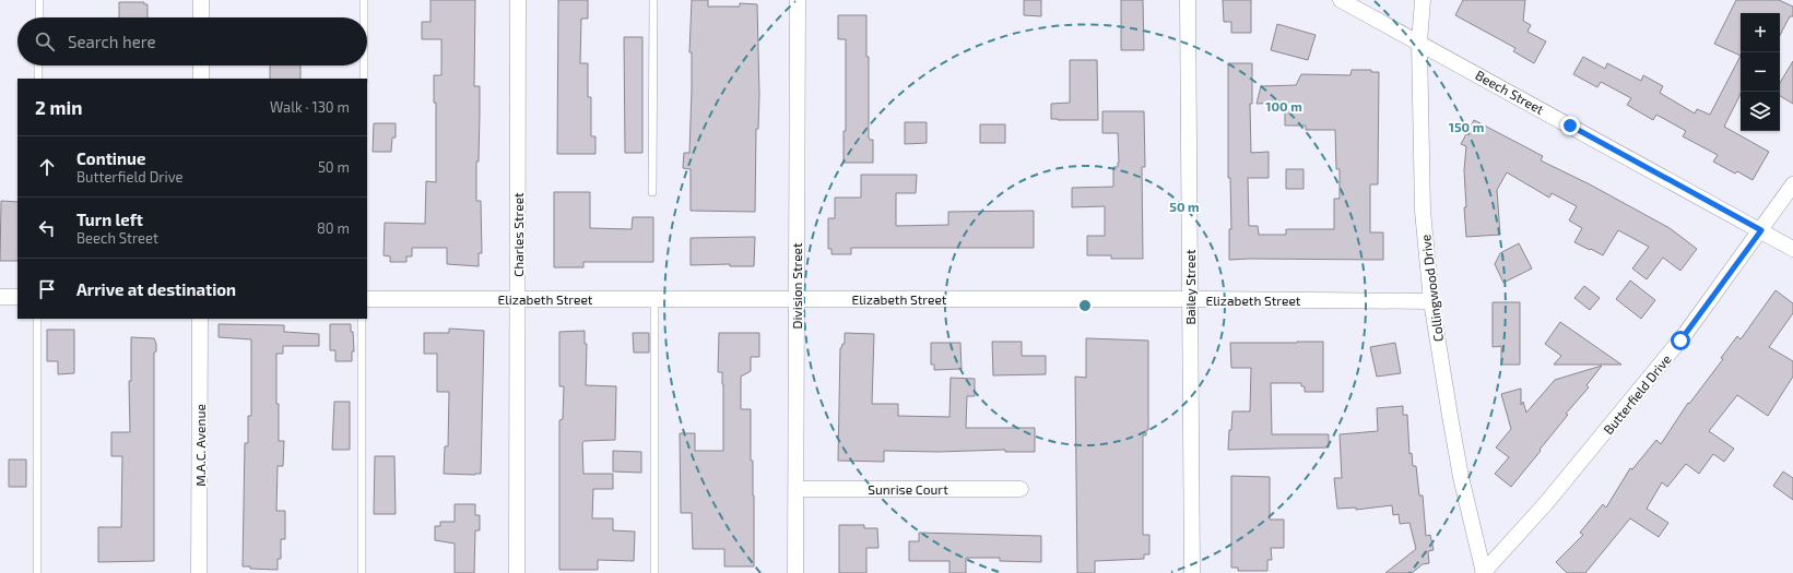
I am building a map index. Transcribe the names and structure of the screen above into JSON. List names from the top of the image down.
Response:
{
  "streets": {
    "street": [
      "Beech Street",
      "Charles Street",
      "Division Street",
      "Bailey Street",
      "Collingwood Drive",
      "Elizabeth Street",
      "Butterfield Drive",
      "M.A.C. Avenue",
      "Sunrise Court"
    ]
  },
  "crossings": [
    ["Beech Street", "Collingwood Drive"],
    ["Beech Street", "Butterfield Drive"],
    ["Charles Street", "Elizabeth Street"],
    ["Division Street", "Elizabeth Street"],
    ["Division Street", "Sunrise Court"],
    ["Bailey Street", "Elizabeth Street"],
    ["Collingwood Drive", "Elizabeth Street"],
    ["Collingwood Drive", "Butterfield Drive"]
  ],
  "page": {
    "map_buttons": ["+", "−"],
    "search": "Search here",
    "heading": ["2 min", "Walk · 130 m"],
    "list": [
      ["Continue", "Butterfield Drive", "50 m"],
      ["Turn left", "Beech Street", "80 m"],
      "Arrive at destination"
    ]
  },
  "rings": ["100 m", "150 m", "50 m"]
}
